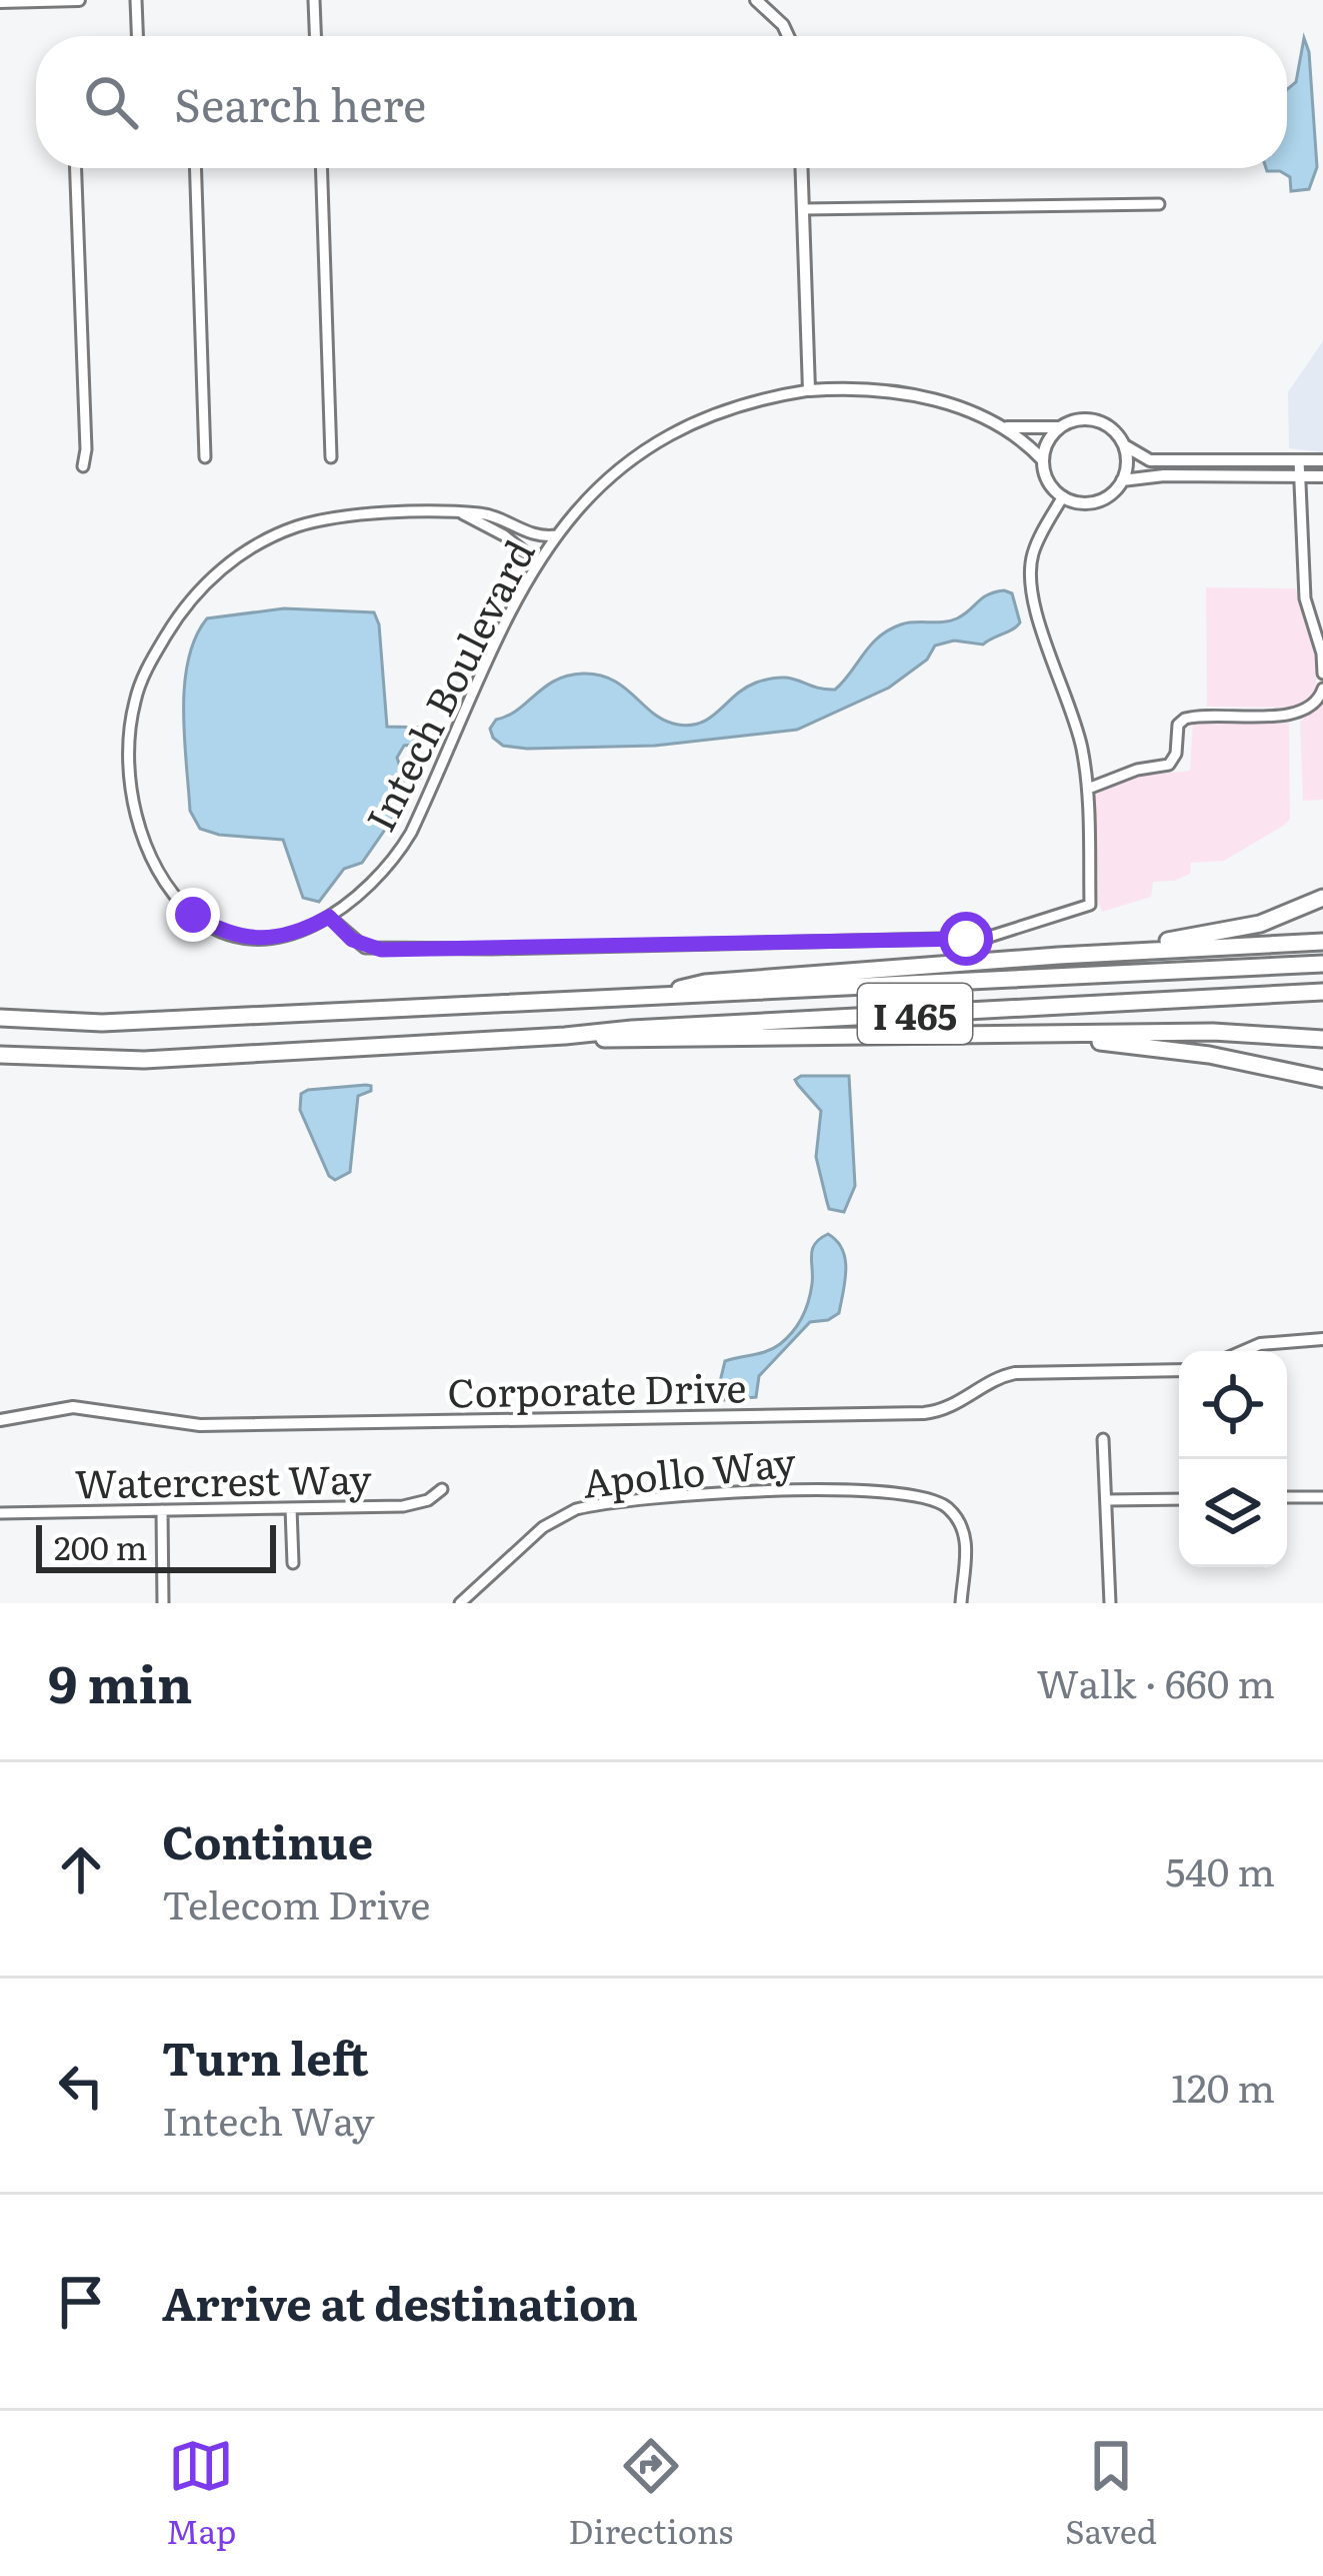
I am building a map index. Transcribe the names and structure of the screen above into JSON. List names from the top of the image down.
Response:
{
  "streets": {
    "highway": ["I 465"],
    "street": [
      "Intech Boulevard",
      "Corporate Drive",
      "Apollo Way",
      "Watercrest Way"
    ]
  },
  "scale_bar": "200 m",
  "page": {
    "search": "Search here",
    "scale": "200 m",
    "heading": ["9 min", "Walk · 660 m"],
    "list": [
      ["Continue", "Telecom Drive", "540 m"],
      ["Turn left", "Intech Way", "120 m"],
      "Arrive at destination"
    ],
    "nav": ["Map", "Directions", "Saved"]
  }
}
